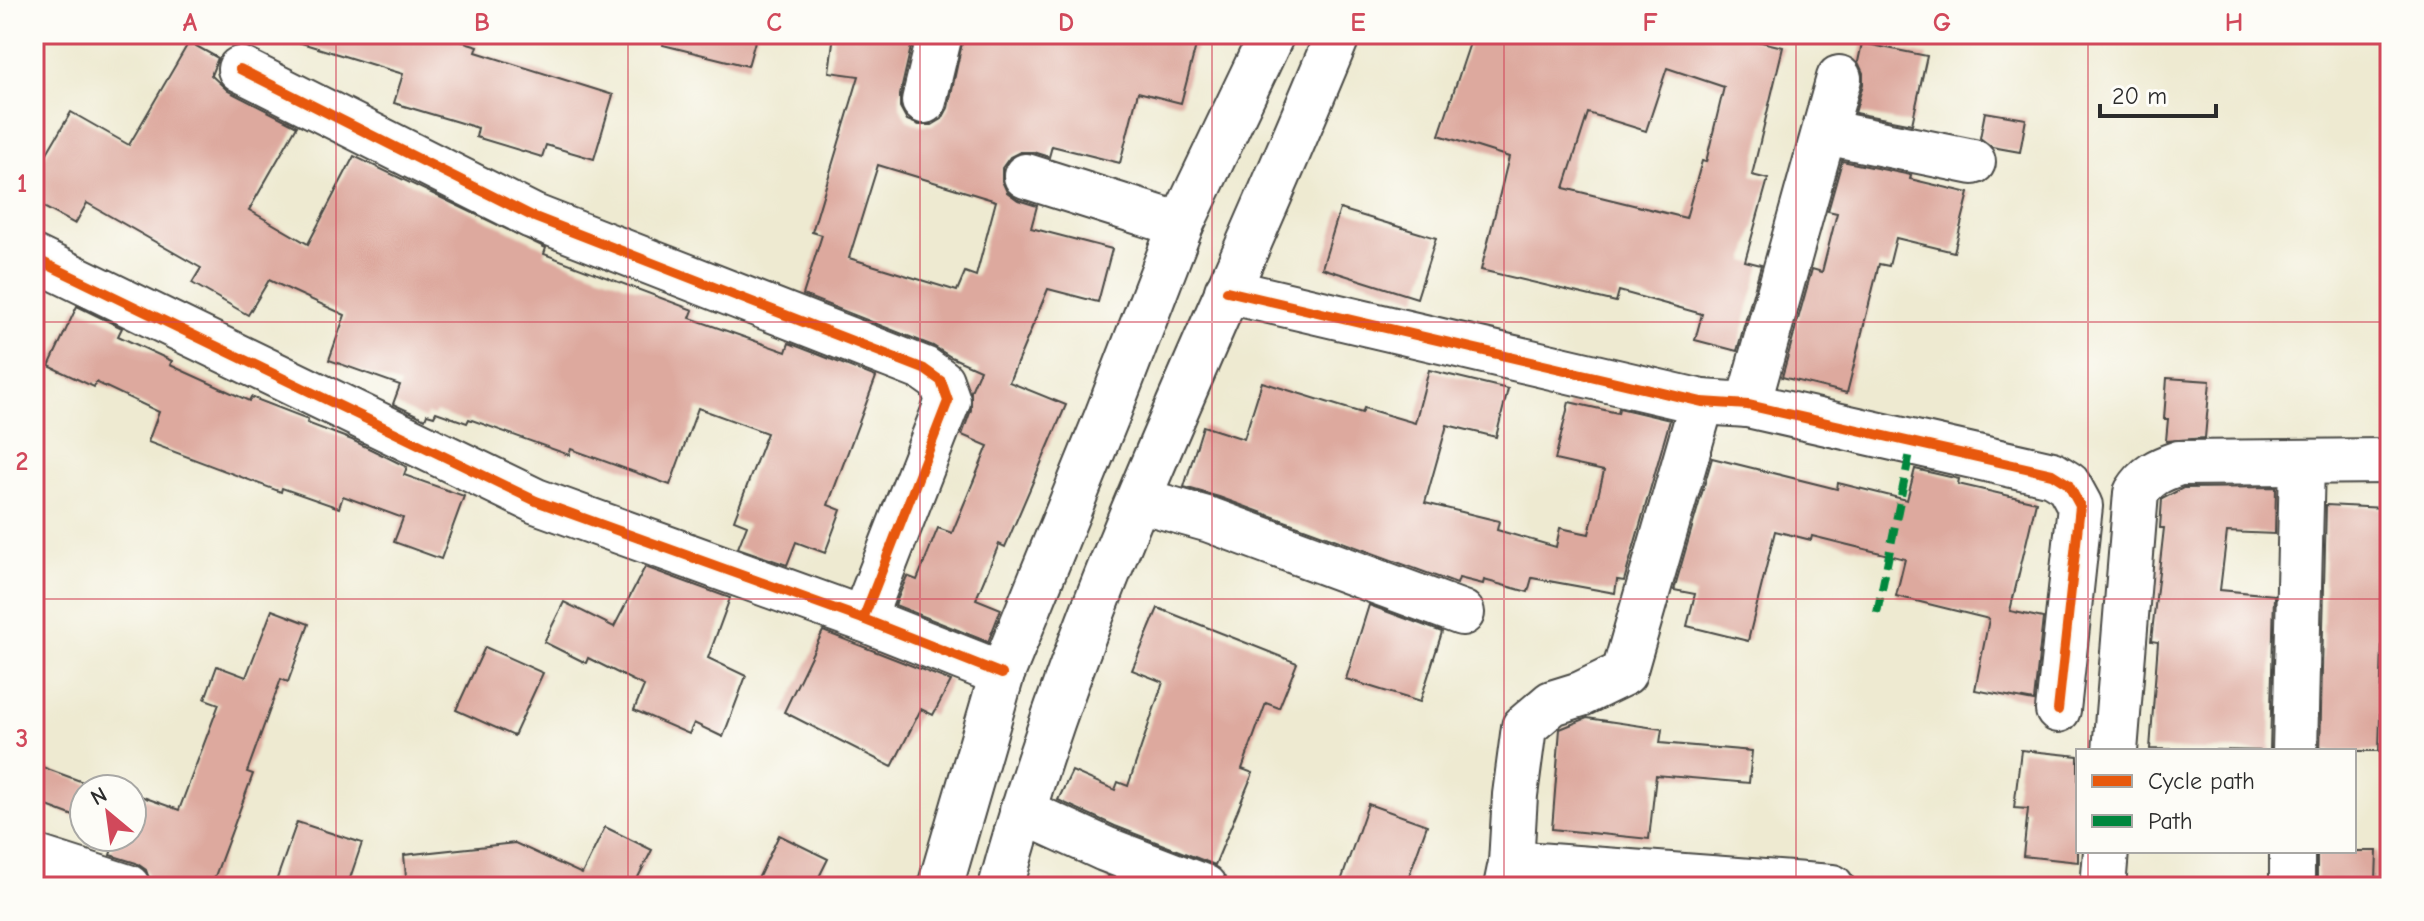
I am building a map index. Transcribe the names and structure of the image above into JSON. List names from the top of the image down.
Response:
{
  "legend": ["Cycle path", "Path"],
  "scale_bar": "20 m",
  "north": "top left",
  "grid": {
    "columns": [
      "A",
      "B",
      "C",
      "D",
      "E",
      "F",
      "G",
      "H"
    ],
    "rows": ["1", "2", "3"]
  }
}
